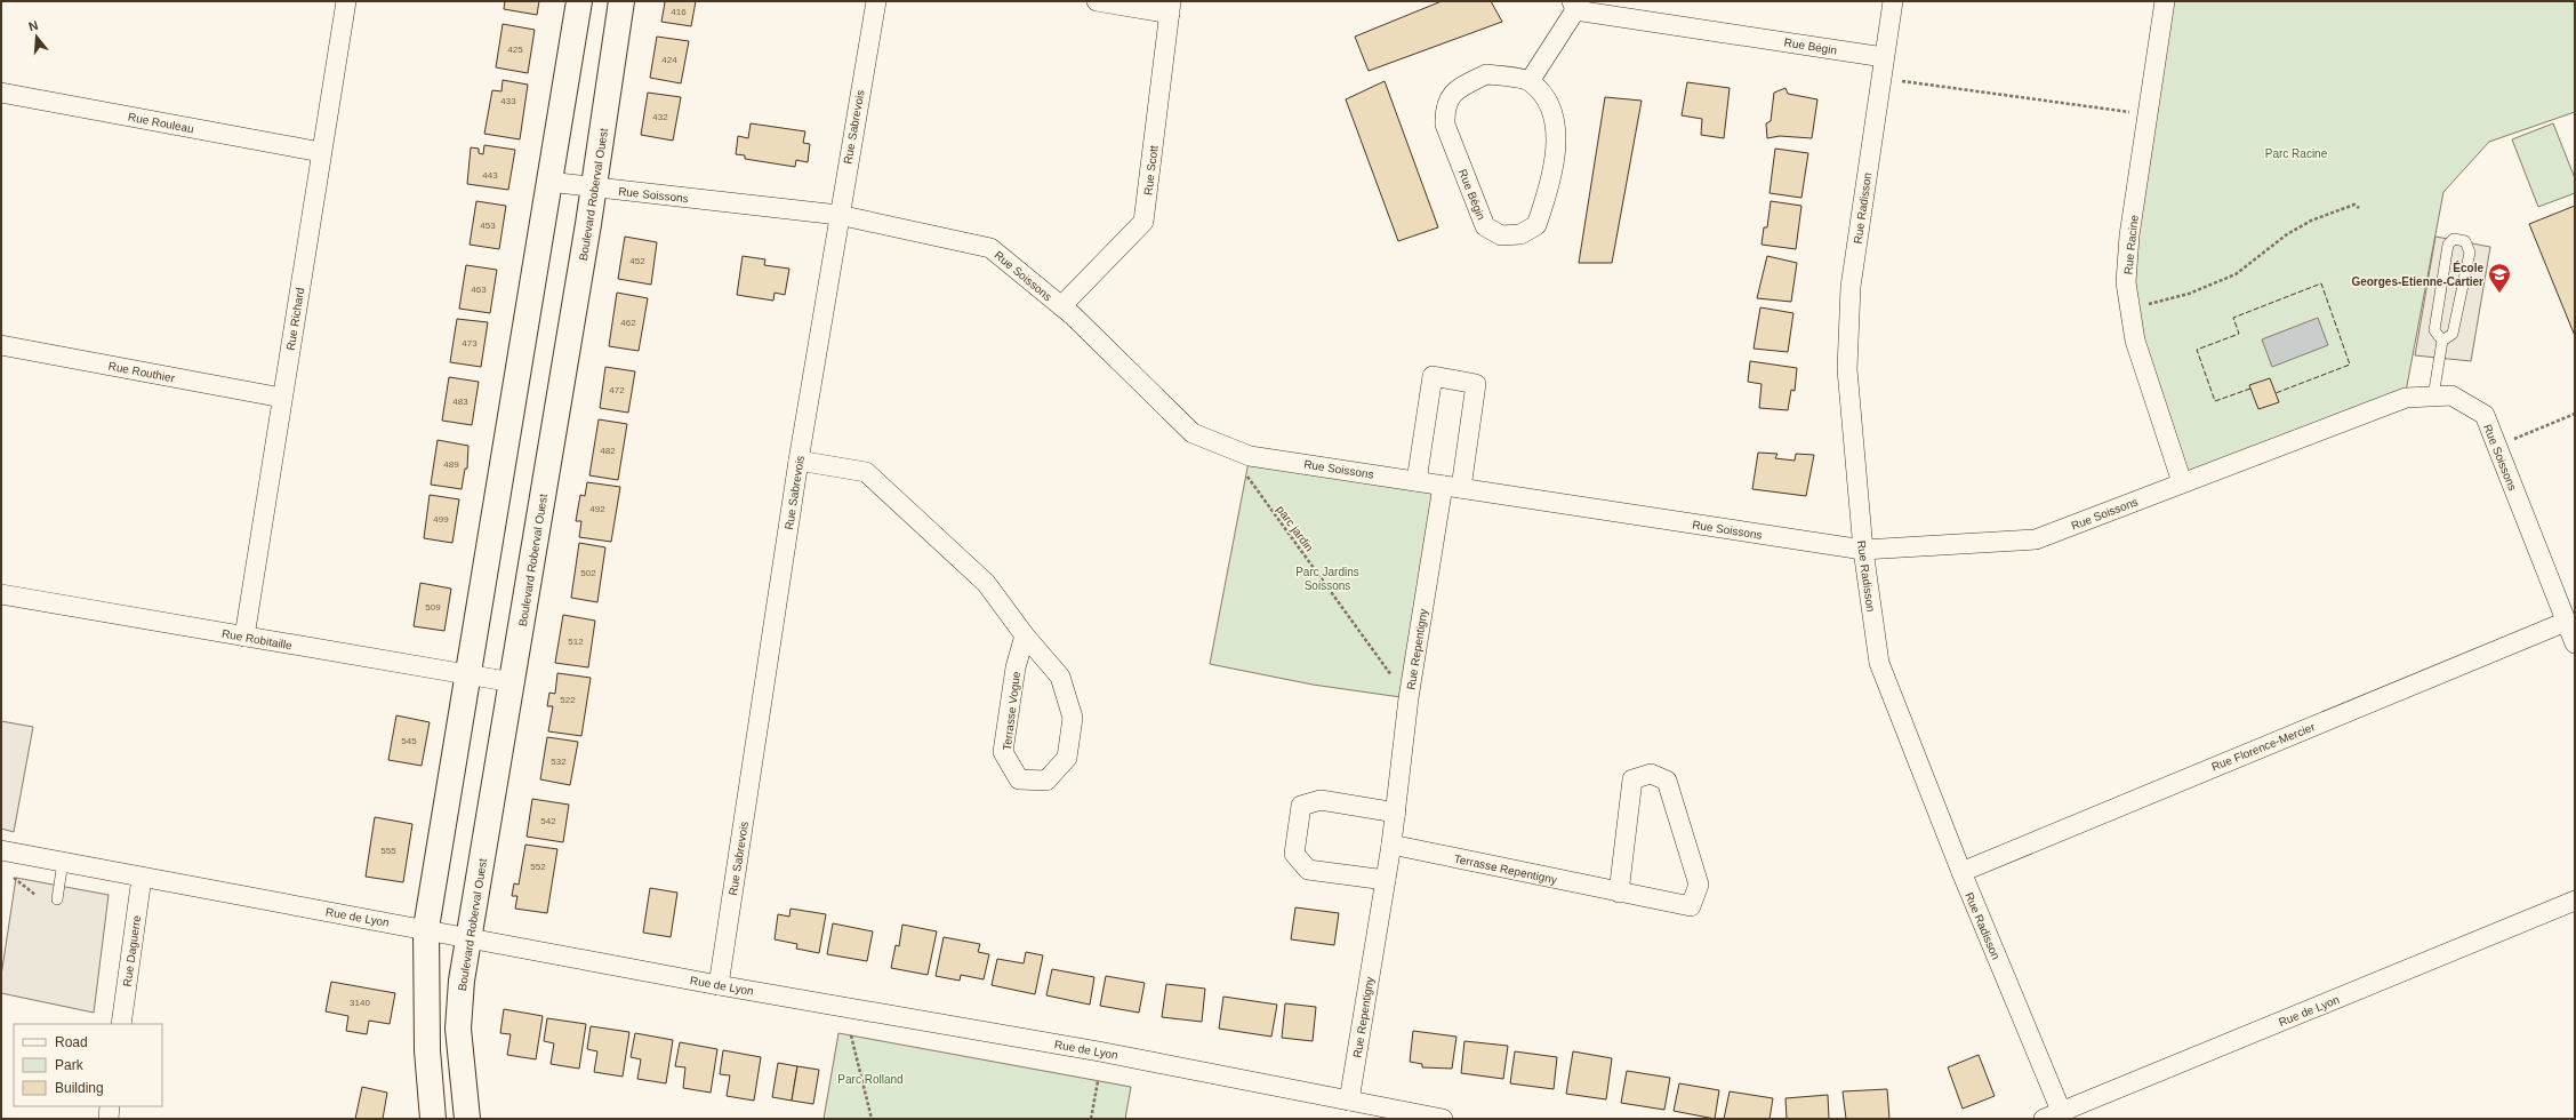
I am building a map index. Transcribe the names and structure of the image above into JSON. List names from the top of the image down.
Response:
{
  "streets": {
    "street": [
      "Rue Bégin",
      "Rue Rouleau",
      "Rue Sabrevois",
      "Rue Scott",
      "Boulevard Roberval Ouest",
      "Rue Soissons",
      "Rue Radisson",
      "Rue Racine",
      "Rue Richard",
      "Rue Routhier",
      "Rue Robitaille",
      "Rue Repentigny",
      "Terrasse Vogue",
      "Rue Florence-Mercier",
      "Terrasse Repentigny",
      "Rue de Lyon",
      "Rue Daguerre"
    ],
    "path": ["parc jardin"]
  },
  "crossings": [
    ["Rue Bégin", "Rue Radisson"],
    ["Rue Rouleau", "Rue Richard"],
    ["Rue Sabrevois", "Rue Soissons"],
    ["Rue Sabrevois", "Terrasse Vogue"],
    ["Rue Sabrevois", "Rue de Lyon"],
    ["Rue Scott", "Rue Soissons"],
    ["Boulevard Roberval Ouest", "Rue Soissons"],
    ["Boulevard Roberval Ouest", "Rue Robitaille"],
    ["Boulevard Roberval Ouest", "Rue de Lyon"],
    ["Rue Soissons", "Rue Radisson"],
    ["Rue Soissons", "Rue Racine"],
    ["Rue Soissons", "parc jardin"],
    ["Rue Soissons", "Rue Repentigny"],
    ["Rue Soissons", "Rue Florence-Mercier"],
    ["Rue Radisson", "Rue Florence-Mercier"],
    ["Rue Radisson", "Rue de Lyon"],
    ["Rue Richard", "Rue Routhier"],
    ["Rue Richard", "Rue Robitaille"],
    ["parc jardin", "Rue Repentigny"],
    ["Rue Repentigny", "Terrasse Repentigny"],
    ["Rue Repentigny", "Rue de Lyon"],
    ["Rue de Lyon", "Rue Daguerre"]
  ],
  "parks": ["Parc Racine", "Parc Jardins Soissons", "Parc Rolland"],
  "places": {
    "school or university": ["École Georges-Etienne-Cartier"]
  },
  "house_numbers": [
    "416",
    "425",
    "424",
    "433",
    "432",
    "443",
    "453",
    "452",
    "463",
    "462",
    "473",
    "472",
    "483",
    "482",
    "489",
    "492",
    "499",
    "502",
    "509",
    "512",
    "522",
    "545",
    "532",
    "542",
    "555",
    "552",
    "3140"
  ],
  "legend": ["Road", "Park", "Building"],
  "north": "top"
}
